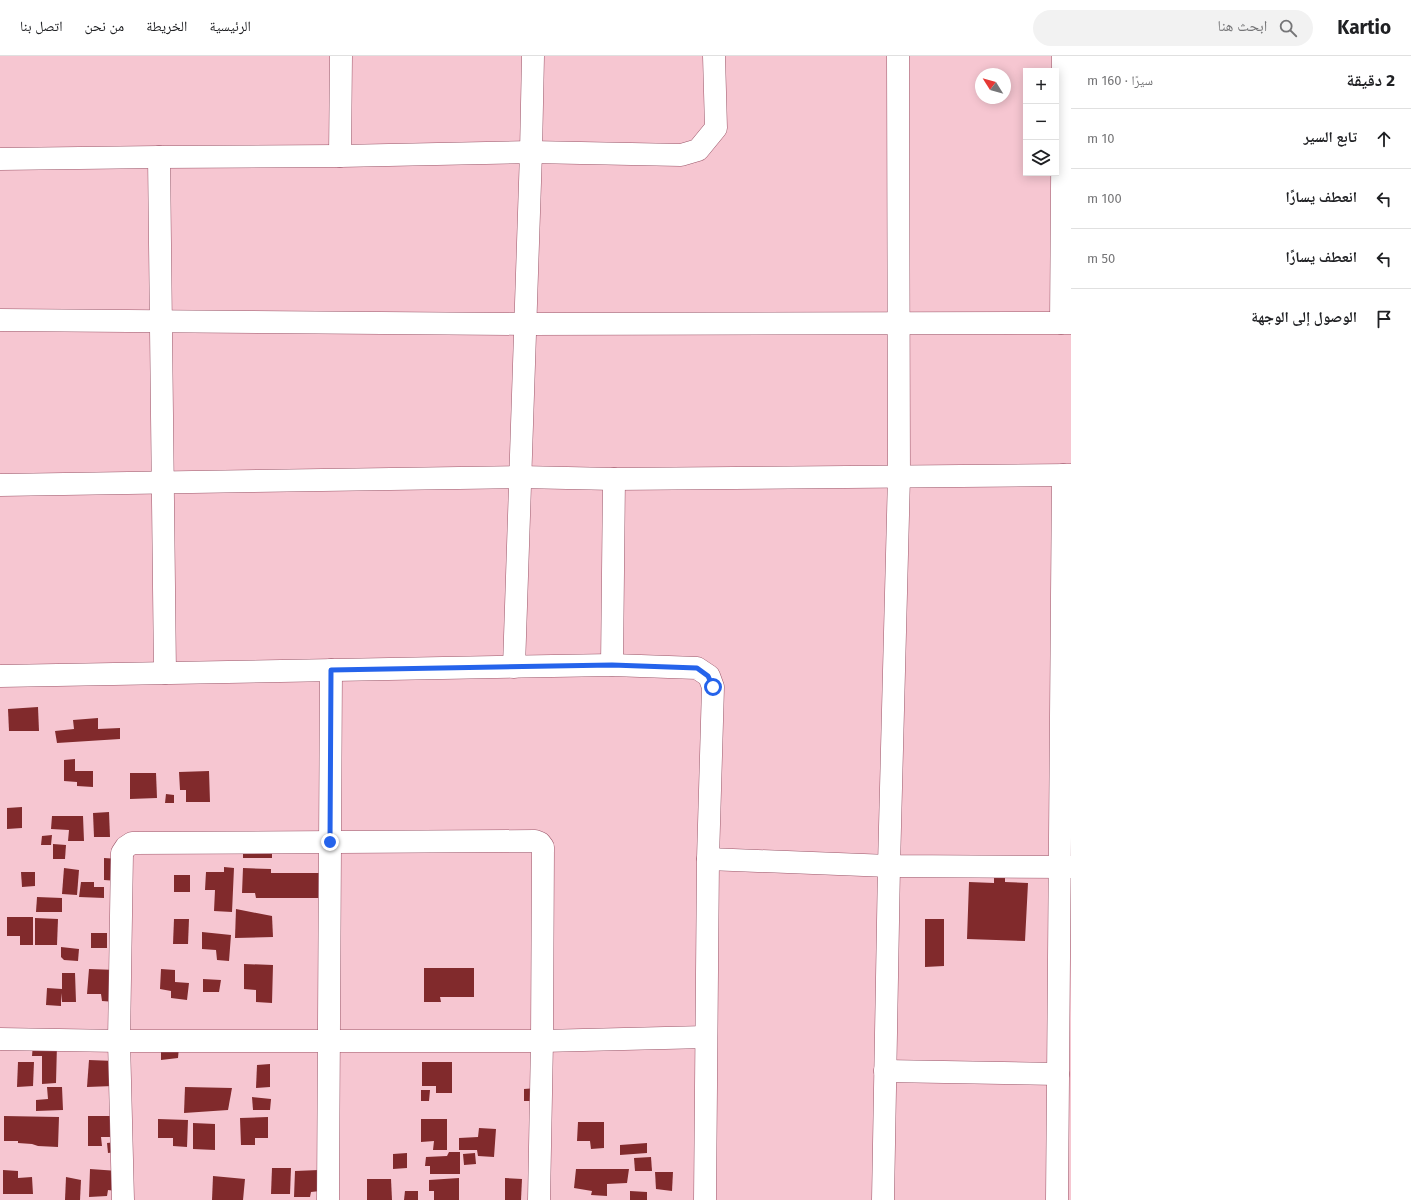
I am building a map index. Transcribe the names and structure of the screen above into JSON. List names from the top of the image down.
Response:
{
  "north": "top left",
  "page": {
    "header": "Kartio",
    "search": "ابحث هنا",
    "nav": [
      "الرئيسية",
      "الخريطة",
      "من نحن",
      "اتصل بنا"
    ],
    "heading": ["2 دقيقة", "سيرًا · 160 m"],
    "map_buttons": ["+", "−"],
    "list": [
      ["تابع السير", "10 m"],
      ["انعطف يسارًا", "100 m"],
      ["انعطف يسارًا", "50 m"],
      "الوصول إلى الوجهة"
    ]
  }
}
